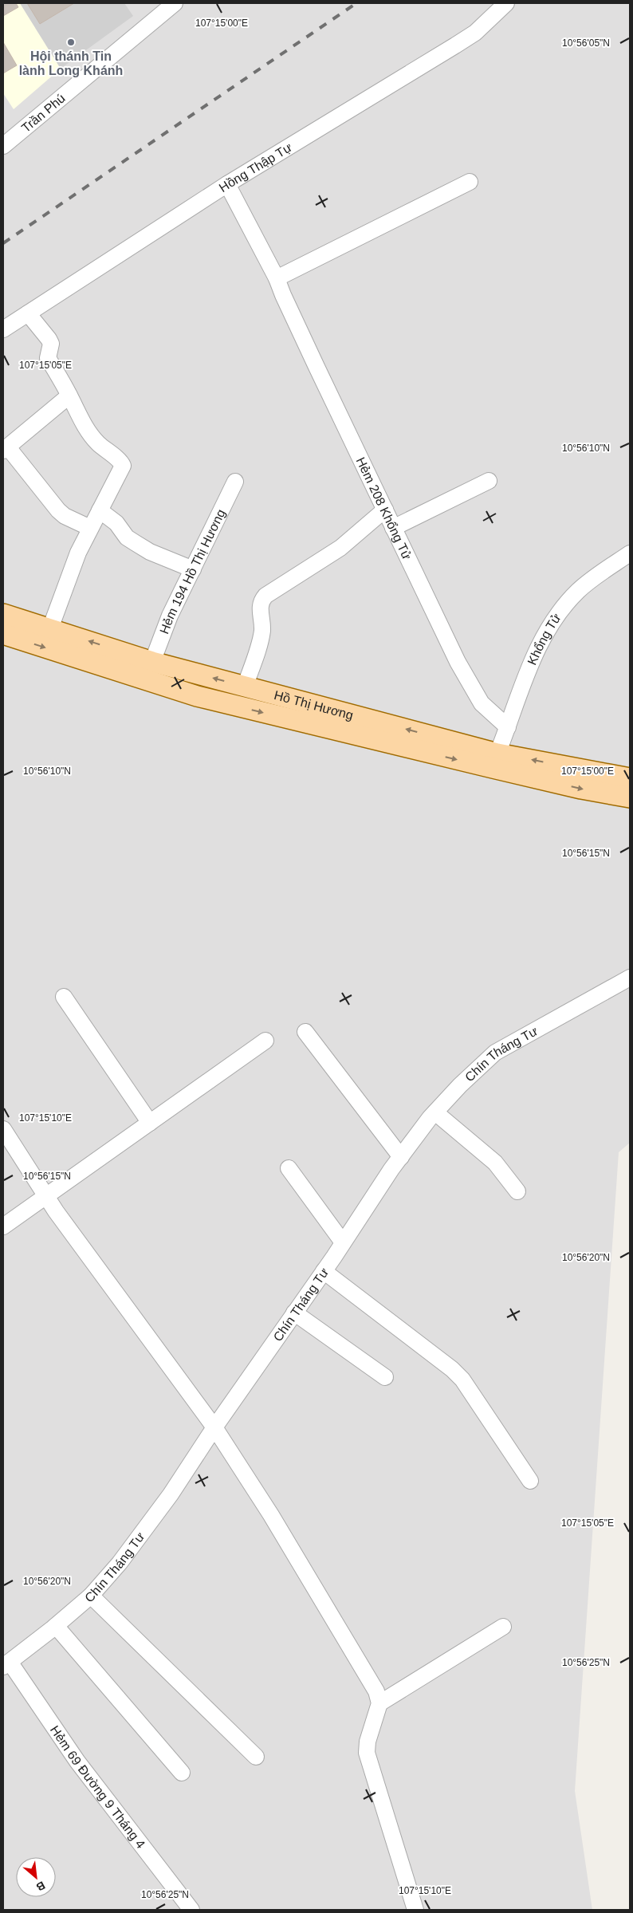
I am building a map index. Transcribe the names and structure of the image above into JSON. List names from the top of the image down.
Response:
{
  "streets": {
    "main road": ["Hồ Thị Hương"],
    "street": [
      "Trần Phú",
      "Hồng Thập Tự",
      "Hẻm 208 Khổng Tử",
      "Hẻm 194 Hồ Thị Hương",
      "Khổng Tử",
      "Chín Tháng Tư",
      "Hẻm 69 Đường 9 Tháng 4"
    ]
  },
  "crossings": [
    ["Hồng Thập Tự", "Hẻm 208 Khổng Tử"],
    ["Hẻm 208 Khổng Tử", "Khổng Tử"],
    ["Hẻm 194 Hồ Thị Hương", "Hồ Thị Hương"],
    ["Khổng Tử", "Hồ Thị Hương"],
    ["Chín Tháng Tư", "Hẻm 69 Đường 9 Tháng 4"]
  ],
  "places": ["Hội thánh Tin lành Long Khánh"],
  "north": "bottom right",
  "coordinates": [
    "107°15'00\"E",
    "10°56'05\"N",
    "107°15'05\"E",
    "10°56'10\"N",
    "10°56'15\"N",
    "107°15'10\"E",
    "10°56'20\"N",
    "10°56'25\"N"
  ]
}
